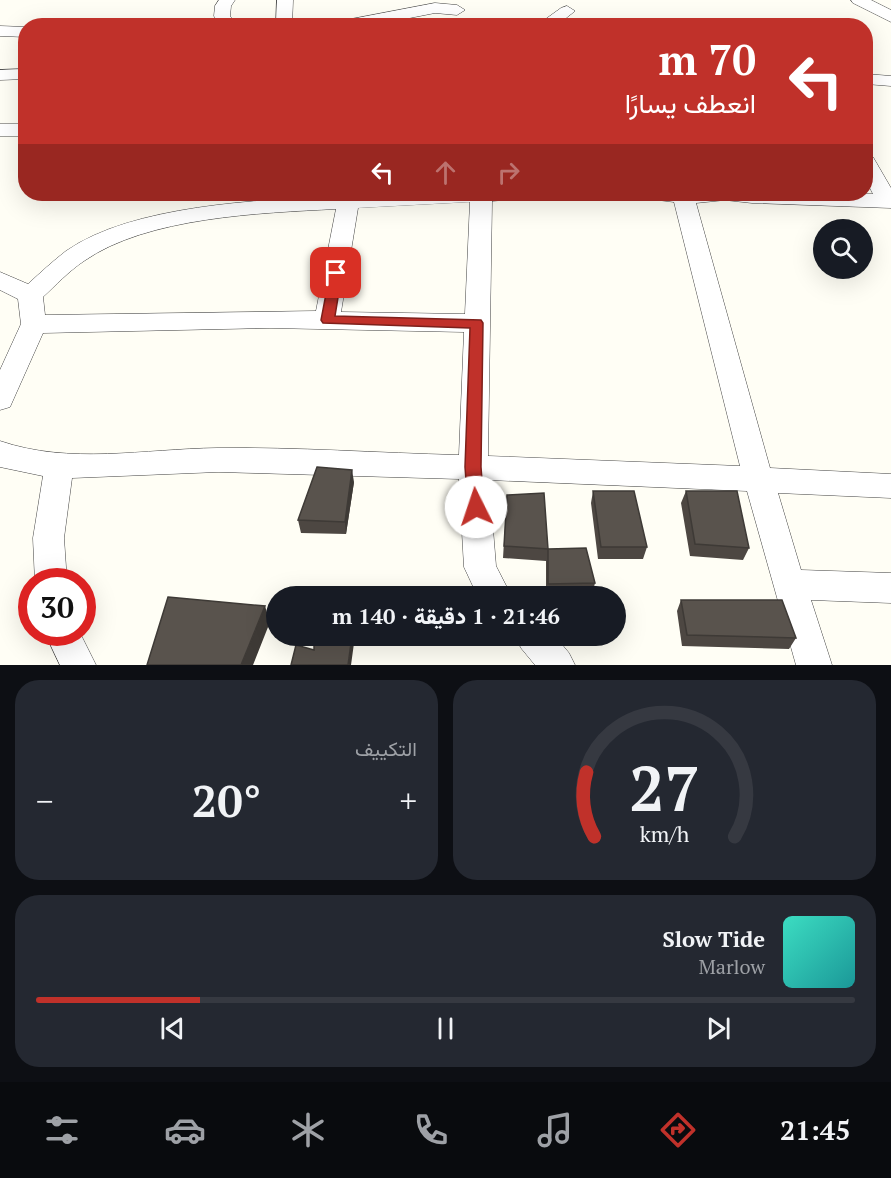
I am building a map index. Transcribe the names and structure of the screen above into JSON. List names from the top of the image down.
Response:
{
  "page": {
    "turn": ["70 m", "انعطف يسارًا"],
    "limit": "30",
    "trip": "21:46 · 1 دقيقة · 140 m",
    "tile": "التكييف",
    "heat": ["−", "20°", "+"],
    "song": ["Slow Tide", "Marlow"],
    "tabs": "21:45",
    "gauge": ["27", "km/h"]
  }
}
